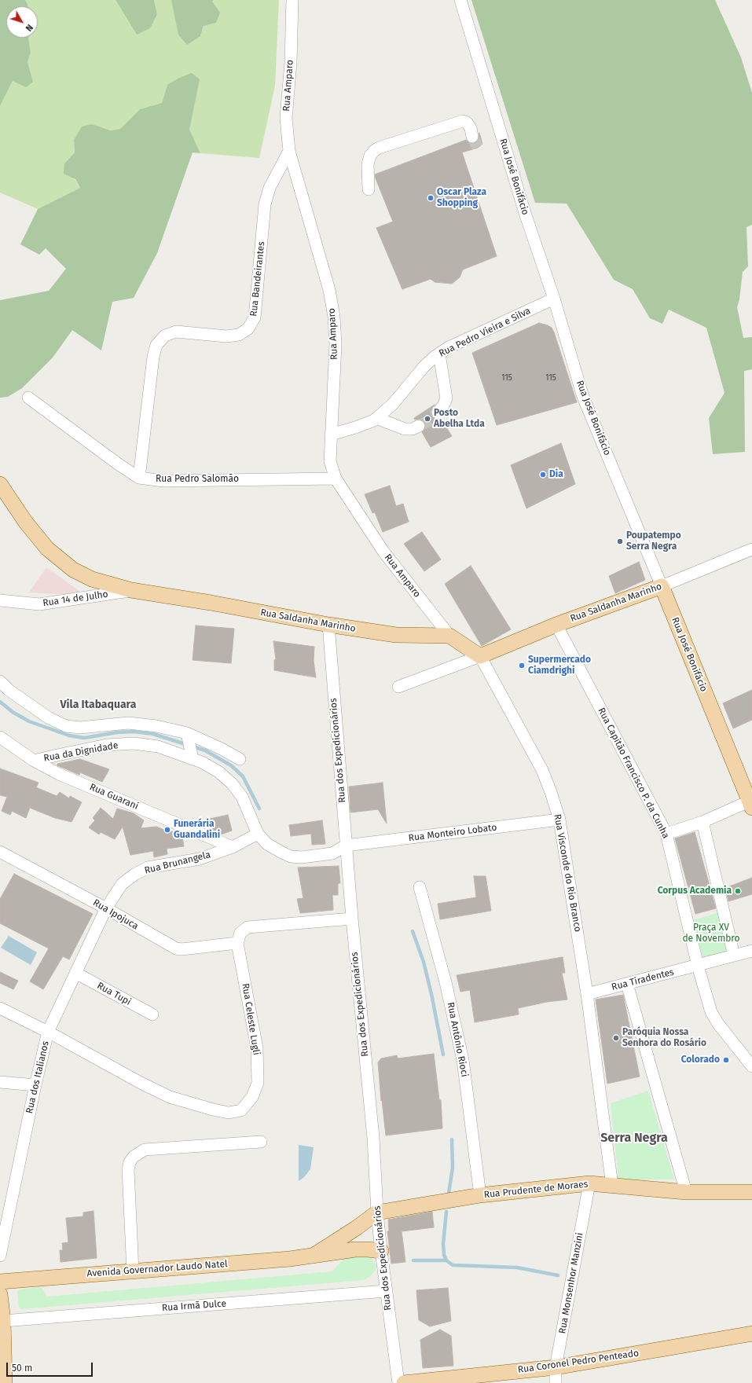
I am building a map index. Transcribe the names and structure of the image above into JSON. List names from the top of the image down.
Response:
{
  "streets": {
    "main road": [
      "Rua José Bonifácio",
      "Rua Saldanha Marinho",
      "Rua Prudente de Moraes",
      "Avenida Governador Laudo Natel",
      "Rua Coronel Pedro Penteado"
    ],
    "street": [
      "Rua Amparo",
      "Rua Bandeirantes",
      "Rua Pedro Vieira e Silva",
      "Rua Pedro Salomão",
      "Rua 14 de Julho",
      "Rua dos Expedicionários",
      "Rua da Dignidade",
      "Rua Capitão Francisco P. da Cunha",
      "Rua Guarani",
      "Rua Monteiro Lobato",
      "Rua Brunangela",
      "Rua Visconde do Rio Branco",
      "Rua Ipojuca",
      "Rua Tiradentes",
      "Rua Tupi",
      "Rua Celeste Lugli",
      "Rua Antônio Rioci",
      "Rua dos Italianos",
      "Rua Monsenhor Manzini",
      "Rua Irmã Dulce"
    ]
  },
  "crossings": [
    ["Rua Amparo", "Rua Bandeirantes"],
    ["Rua Amparo", "Rua Pedro Vieira e Silva"],
    ["Rua Amparo", "Rua Pedro Salomão"],
    ["Rua Amparo", "Rua Saldanha Marinho"],
    ["Rua José Bonifácio", "Rua Pedro Vieira e Silva"],
    ["Rua José Bonifácio", "Rua Saldanha Marinho"],
    ["Rua Bandeirantes", "Rua Pedro Salomão"],
    ["Rua 14 de Julho", "Rua Saldanha Marinho"],
    ["Rua Saldanha Marinho", "Rua dos Expedicionários"],
    ["Rua Saldanha Marinho", "Rua Capitão Francisco P. da Cunha"],
    ["Rua Saldanha Marinho", "Rua Visconde do Rio Branco"],
    ["Rua dos Expedicionários", "Rua Monteiro Lobato"],
    ["Rua dos Expedicionários", "Rua Prudente de Moraes"],
    ["Rua dos Expedicionários", "Avenida Governador Laudo Natel"],
    ["Rua dos Expedicionários", "Rua Irmã Dulce"],
    ["Rua da Dignidade", "Rua Guarani"],
    ["Rua da Dignidade", "Rua Brunangela"],
    ["Rua Capitão Francisco P. da Cunha", "Rua Tiradentes"],
    ["Rua Guarani", "Rua Brunangela"],
    ["Rua Monteiro Lobato", "Rua Visconde do Rio Branco"],
    ["Rua Brunangela", "Rua Ipojuca"],
    ["Rua Brunangela", "Rua dos Italianos"],
    ["Rua Visconde do Rio Branco", "Rua Tiradentes"],
    ["Rua Visconde do Rio Branco", "Rua Prudente de Moraes"],
    ["Rua Ipojuca", "Rua Celeste Lugli"],
    ["Rua Ipojuca", "Rua dos Italianos"],
    ["Rua Tupi", "Rua dos Italianos"],
    ["Rua Celeste Lugli", "Rua dos Italianos"],
    ["Rua Antônio Rioci", "Rua Prudente de Moraes"],
    ["Rua Prudente de Moraes", "Avenida Governador Laudo Natel"],
    ["Rua Prudente de Moraes", "Rua Monsenhor Manzini"],
    ["Rua Monsenhor Manzini", "Rua Coronel Pedro Penteado"]
  ],
  "districts": ["Vila Itabaquara", "Serra Negra"],
  "parks": ["Praça XV de Novembro"],
  "places": [
    "Oscar Plaza Shopping",
    "Posto Abelha Ltda",
    "Dia",
    "Poupatempo Serra Negra",
    "Supermercado Ciamdrighi",
    "Funerária Guandalini",
    "Corpus Academia",
    "Paróquia Nossa Senhora do Rosário",
    "Colorado"
  ],
  "house_numbers": ["115", "115"],
  "scale_bar": "50 m",
  "north": "bottom right"
}
